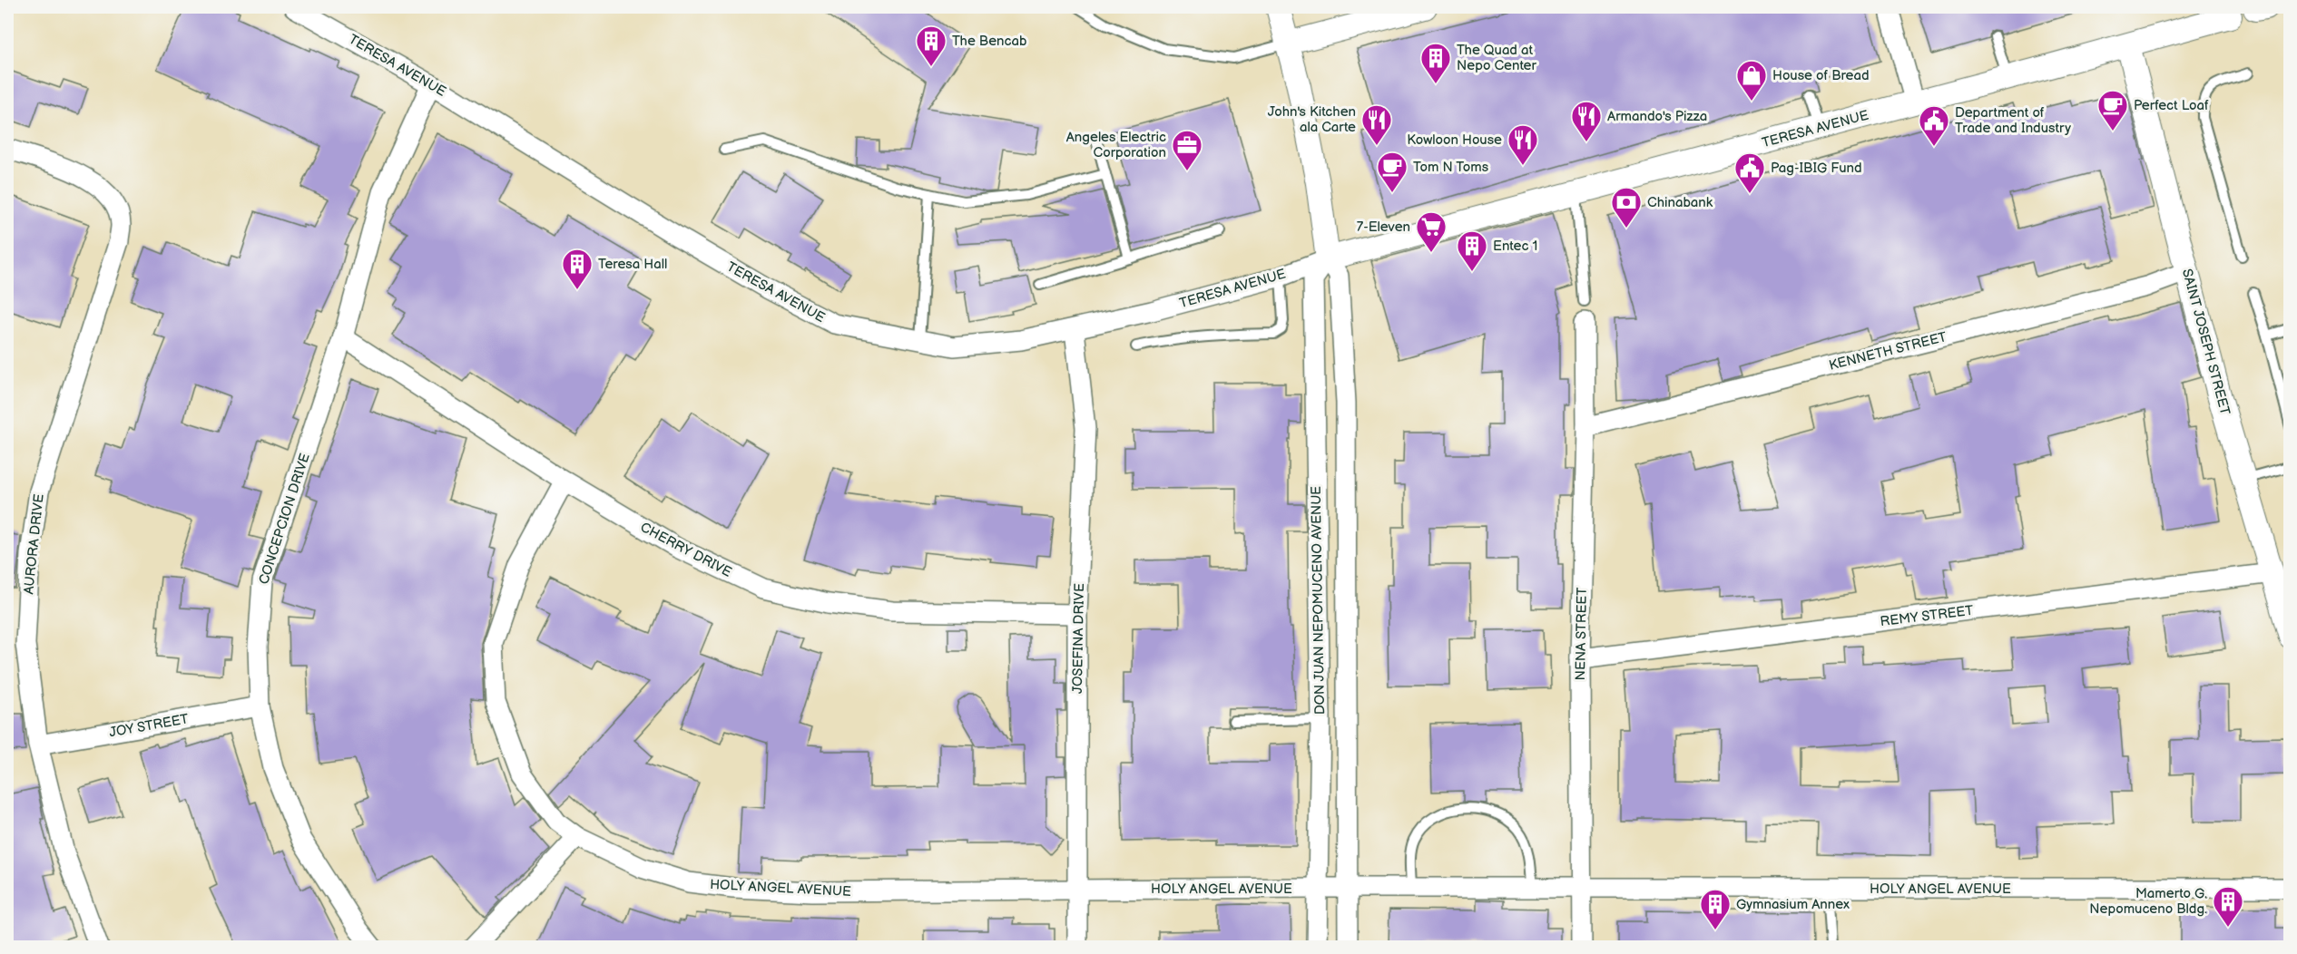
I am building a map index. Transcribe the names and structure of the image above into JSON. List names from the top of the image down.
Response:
{
  "streets": {
    "street": [
      "TERESA AVENUE",
      "SAINT JOSEPH STREET",
      "KENNETH STREET",
      "CONCEPCION DRIVE",
      "AURORA DRIVE",
      "CHERRY DRIVE",
      "DON JUAN NEPOMUCENO AVENUE",
      "REMY STREET",
      "NENA STREET",
      "JOSEFINA DRIVE",
      "JOY STREET",
      "HOLY ANGEL AVENUE"
    ]
  },
  "crossings": [
    ["TERESA AVENUE", "SAINT JOSEPH STREET"],
    ["TERESA AVENUE", "CONCEPCION DRIVE"],
    ["TERESA AVENUE", "DON JUAN NEPOMUCENO AVENUE"],
    ["TERESA AVENUE", "JOSEFINA DRIVE"],
    ["SAINT JOSEPH STREET", "KENNETH STREET"],
    ["SAINT JOSEPH STREET", "REMY STREET"],
    ["KENNETH STREET", "NENA STREET"],
    ["CONCEPCION DRIVE", "CHERRY DRIVE"],
    ["CONCEPCION DRIVE", "JOY STREET"],
    ["AURORA DRIVE", "JOY STREET"],
    ["CHERRY DRIVE", "JOSEFINA DRIVE"],
    ["CHERRY DRIVE", "HOLY ANGEL AVENUE"],
    ["DON JUAN NEPOMUCENO AVENUE", "HOLY ANGEL AVENUE"],
    ["REMY STREET", "NENA STREET"],
    ["NENA STREET", "HOLY ANGEL AVENUE"],
    ["JOSEFINA DRIVE", "HOLY ANGEL AVENUE"]
  ],
  "places": {
    "building": [
      "The Bencab",
      "The Quad at Nepo Center",
      "Entec 1",
      "Teresa Hall",
      "Mamerto G. Nepomuceno Bldg.",
      "Gymnasium Annex"
    ],
    "shop": ["House of Bread"],
    "cafe": ["Perfect Loaf", "Tom N Toms"],
    "restaurant": ["Armando's Pizza", "John's Kitchen ala Carte", "Kowloon House"],
    "public building": ["Department of Trade and Industry", "Pag-IBIG Fund"],
    "office": ["Angeles Electric Corporation"],
    "bank": ["Chinabank"],
    "supermarket": ["7-Eleven"]
  }
}
